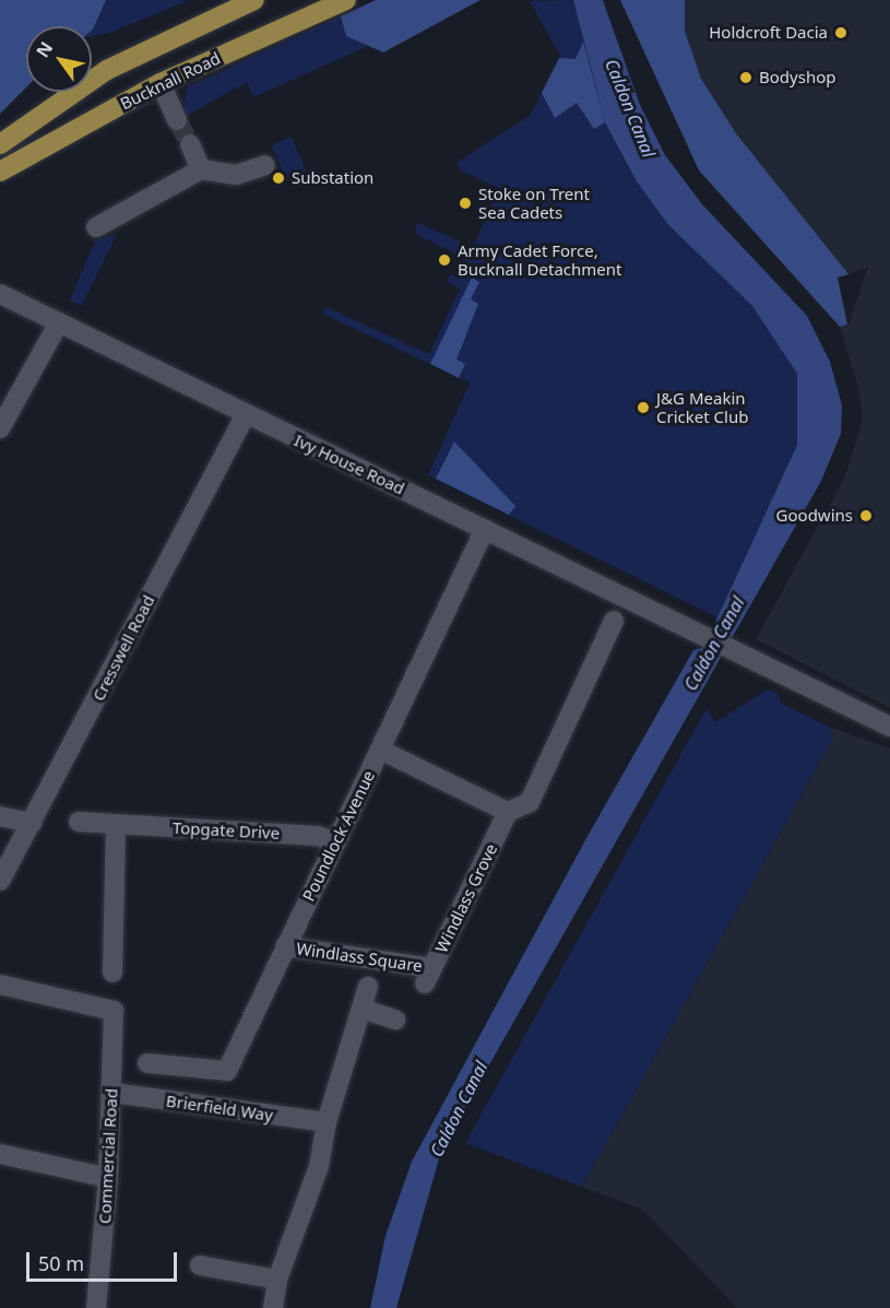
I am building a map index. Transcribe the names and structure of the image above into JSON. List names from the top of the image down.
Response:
{
  "streets": {
    "main road": ["Bucknall Road"],
    "street": [
      "Ivy House Road",
      "Cresswell Road",
      "Topgate Drive",
      "Poundlock Avenue",
      "Windlass Grove",
      "Windlass Square",
      "Brierfield Way",
      "Commercial Road"
    ]
  },
  "crossings": [
    ["Ivy House Road", "Cresswell Road"],
    ["Ivy House Road", "Poundlock Avenue"],
    ["Topgate Drive", "Poundlock Avenue"],
    ["Poundlock Avenue", "Windlass Square"],
    ["Windlass Grove", "Windlass Square"],
    ["Brierfield Way", "Commercial Road"]
  ],
  "water": ["Caldon Canal"],
  "places": [
    "Holdcroft Dacia",
    "Bodyshop",
    "Substation",
    "Stoke on Trent Sea Cadets",
    "Army Cadet Force, Bucknall Detachment",
    "J&G Meakin Cricket Club",
    "Goodwins"
  ],
  "scale_bar": "50 m",
  "north": "top left"
}
